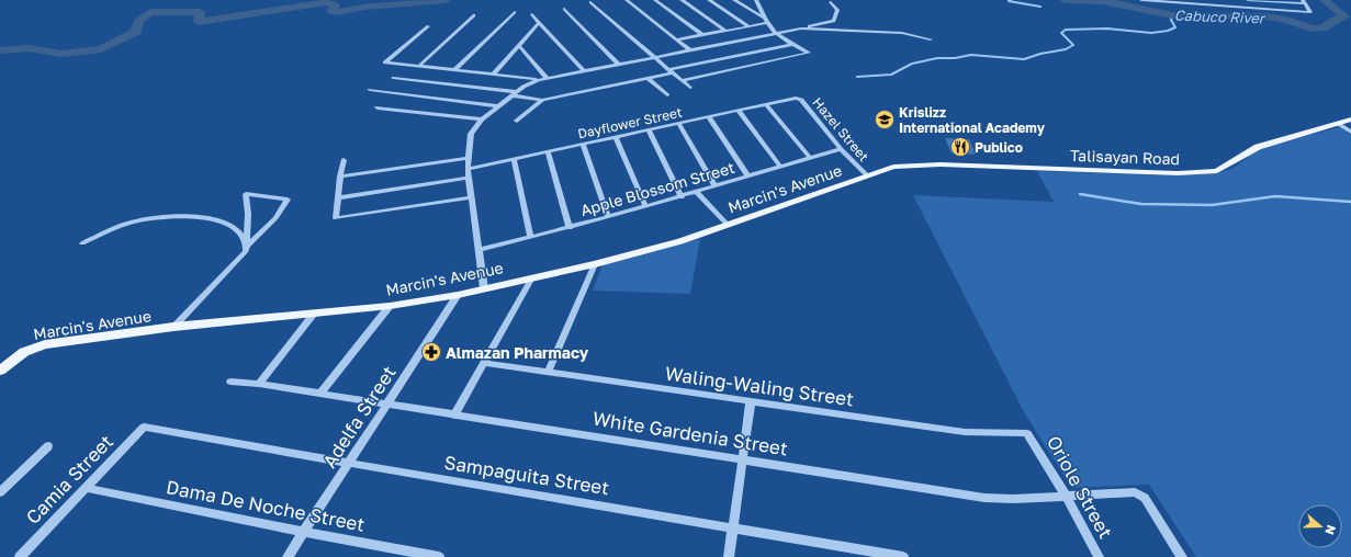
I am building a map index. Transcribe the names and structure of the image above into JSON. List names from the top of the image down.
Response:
{
  "streets": {
    "main road": ["Talisayan Road", "Marcin's Avenue"],
    "street": [
      "Dayflower Street",
      "Hazel Street",
      "Apple Blossom Street",
      "Waling-Waling Street",
      "Adelfa Street",
      "White Gardenia Street",
      "Sampaguita Street",
      "Camia Street",
      "Oriole Street",
      "Dama De Noche Street"
    ]
  },
  "crossings": [
    ["Dayflower Street", "Hazel Street"],
    ["Hazel Street", "Apple Blossom Street"],
    ["Hazel Street", "Marcin's Avenue"],
    ["Talisayan Road", "Marcin's Avenue"],
    ["Marcin's Avenue", "Adelfa Street"],
    ["Waling-Waling Street", "Oriole Street"],
    ["Adelfa Street", "White Gardenia Street"],
    ["Adelfa Street", "Sampaguita Street"],
    ["Adelfa Street", "Dama De Noche Street"],
    ["White Gardenia Street", "Oriole Street"],
    ["Sampaguita Street", "Camia Street"],
    ["Camia Street", "Dama De Noche Street"]
  ],
  "water": ["Cabuco River"],
  "places": {
    "school or university": ["Krislizz International Academy"],
    "restaurant": ["Publico"],
    "pharmacy": ["Almazan Pharmacy"]
  },
  "north": "right"
}
